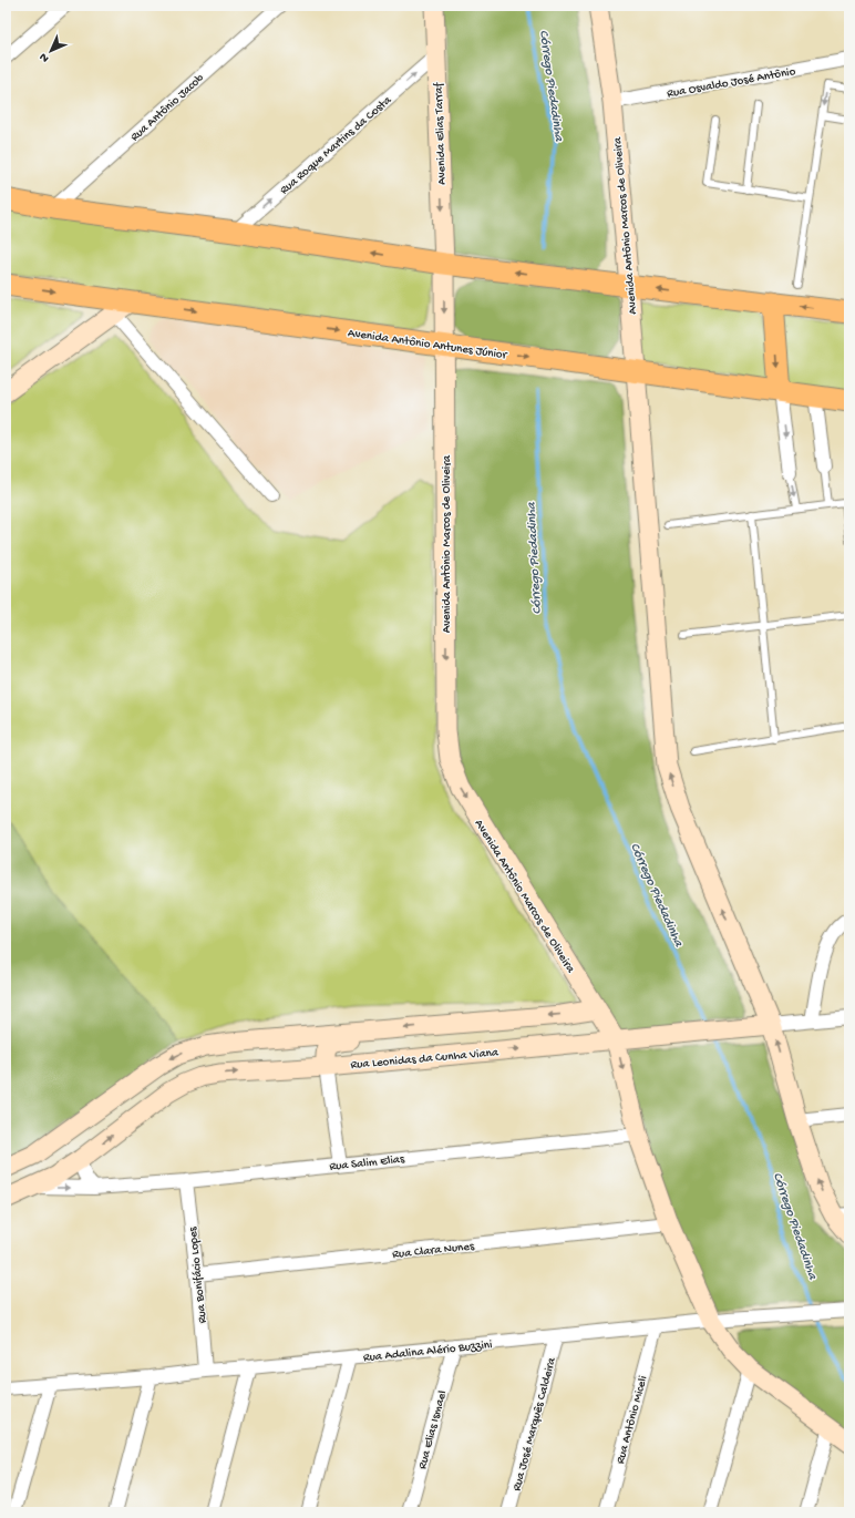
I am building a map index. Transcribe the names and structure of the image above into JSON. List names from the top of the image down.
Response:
{
  "streets": {
    "main road": [
      "Avenida Elias Tarraf",
      "Avenida Antônio Marcos de Oliveira",
      "Avenida Antônio Antunes Júnior",
      "Rua Leonidas da Cunha Viana"
    ],
    "street": [
      "Rua Osvaldo José Antônio",
      "Rua Antônio Jacob",
      "Rua Roque Martins da Costa",
      "Rua Salim Elias",
      "Rua Clara Nunes",
      "Rua Bonifácio Lopes",
      "Rua Adalina Alério Buzzini",
      "Rua Antônio Miceli",
      "Rua José Marquês Caldeira",
      "Rua Elias Ismael"
    ]
  },
  "crossings": [
    ["Rua Osvaldo José Antônio", "Avenida Antônio Marcos de Oliveira"],
    ["Avenida Elias Tarraf", "Rua Roque Martins da Costa"],
    ["Avenida Elias Tarraf", "Avenida Antônio Marcos de Oliveira"],
    ["Avenida Antônio Marcos de Oliveira", "Avenida Antônio Antunes Júnior"],
    ["Avenida Antônio Marcos de Oliveira", "Rua Leonidas da Cunha Viana"],
    ["Avenida Antônio Marcos de Oliveira", "Rua Salim Elias"],
    ["Avenida Antônio Marcos de Oliveira", "Rua Clara Nunes"],
    ["Avenida Antônio Marcos de Oliveira", "Rua Adalina Alério Buzzini"],
    ["Rua Leonidas da Cunha Viana", "Rua Salim Elias"],
    ["Rua Salim Elias", "Rua Bonifácio Lopes"],
    ["Rua Clara Nunes", "Rua Bonifácio Lopes"],
    ["Rua Bonifácio Lopes", "Rua Adalina Alério Buzzini"],
    ["Rua Adalina Alério Buzzini", "Rua Antônio Miceli"],
    ["Rua Adalina Alério Buzzini", "Rua José Marquês Caldeira"],
    ["Rua Adalina Alério Buzzini", "Rua Elias Ismael"]
  ],
  "one_way": ["Avenida Elias Tarraf", "Rua Roque Martins da Costa", "Rua Leonidas da Cunha Viana"],
  "water": ["Córrego Piedadinha"],
  "north": "bottom left"
}
